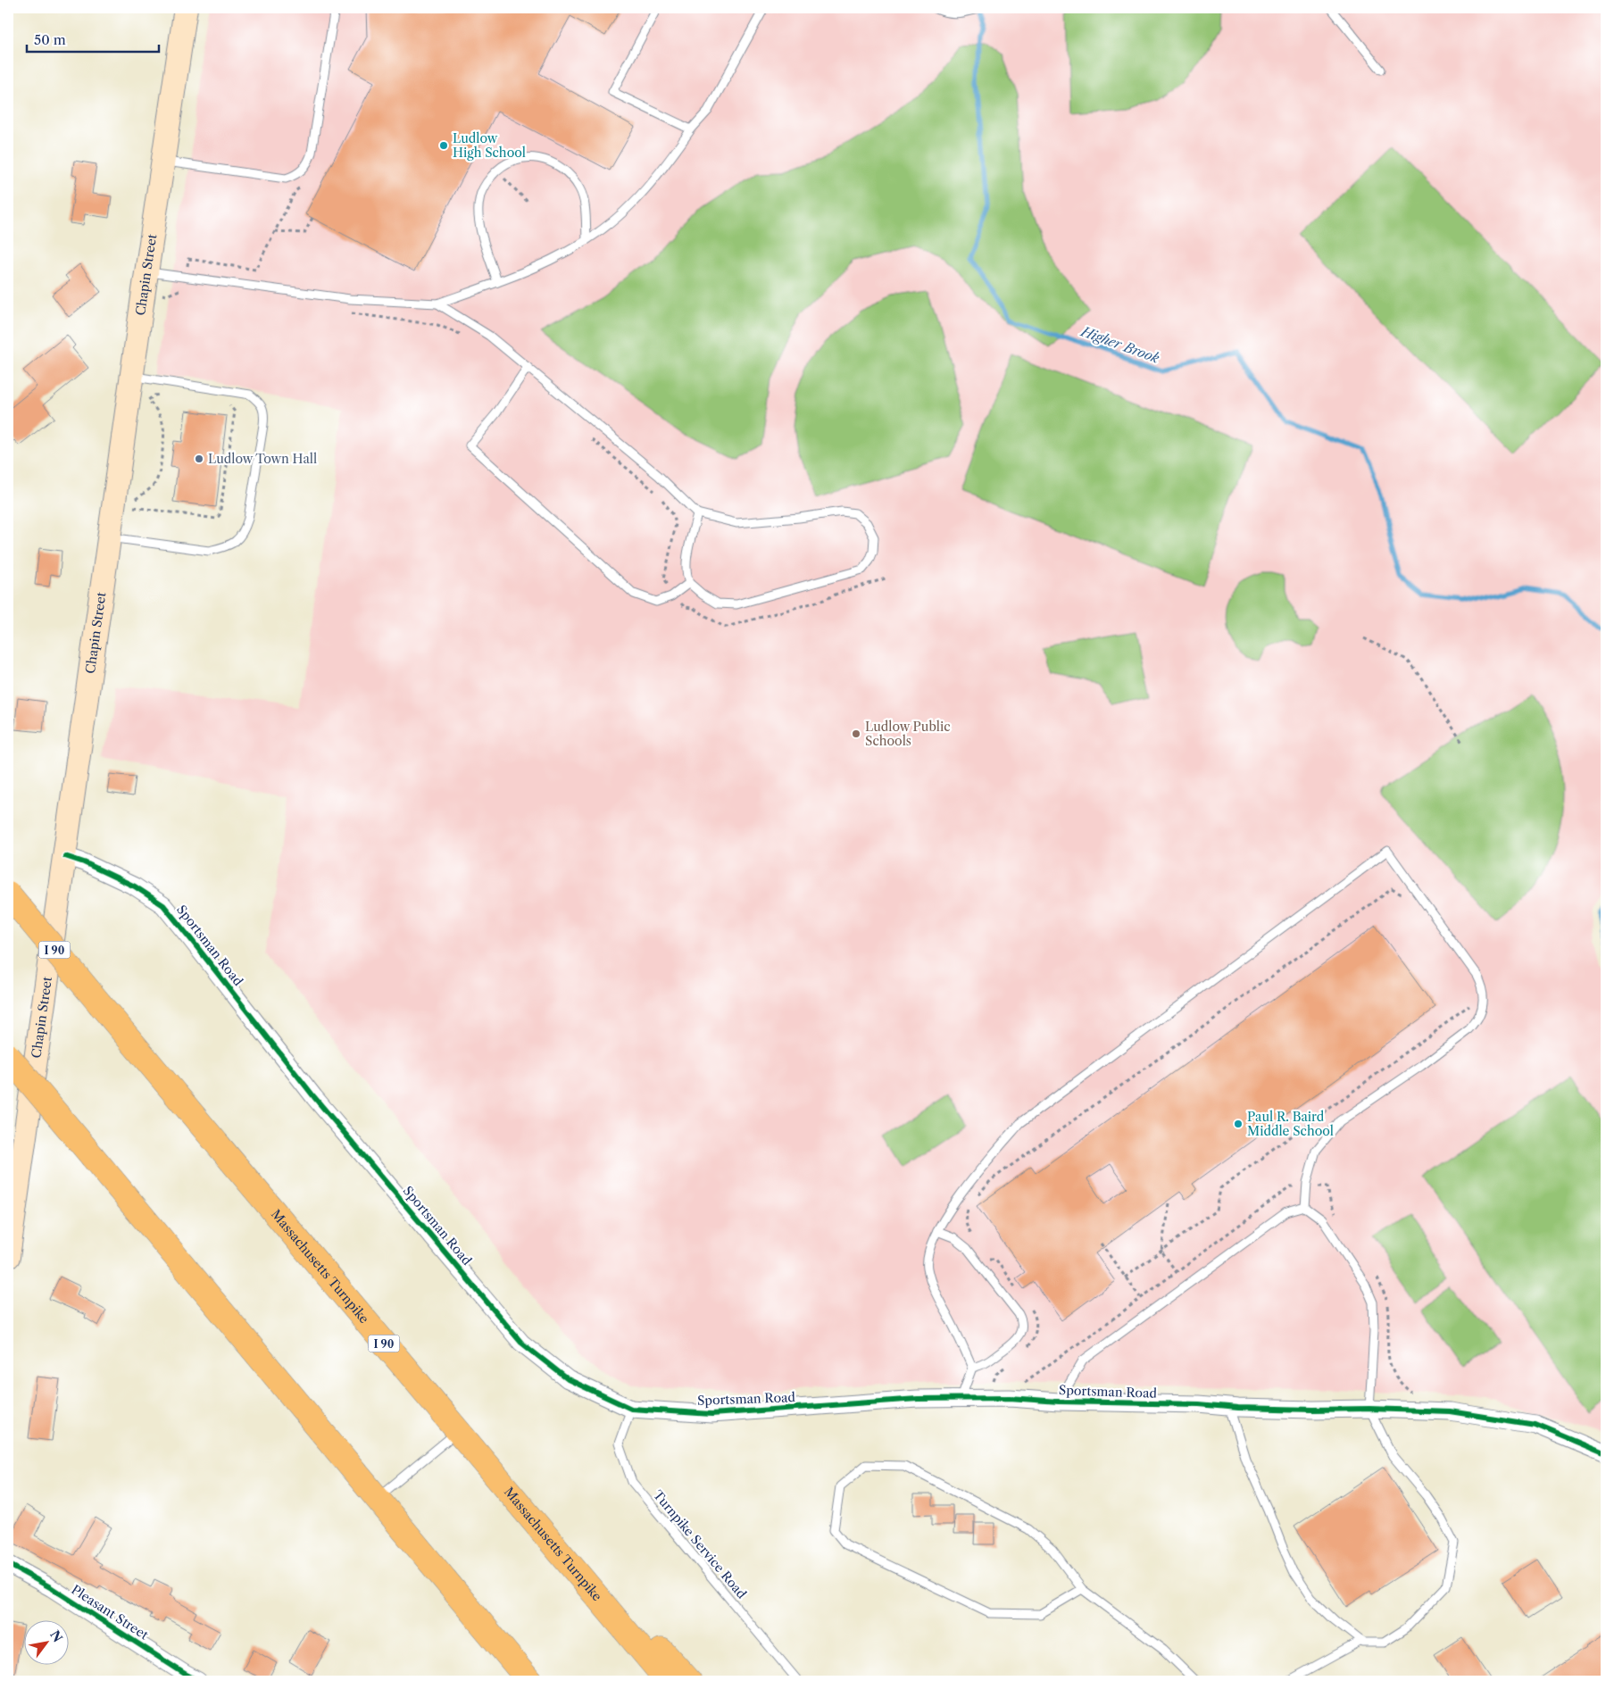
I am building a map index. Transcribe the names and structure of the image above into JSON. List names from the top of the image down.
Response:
{
  "streets": {
    "highway": ["I 90", "Massachusetts Turnpike"],
    "main road": ["Chapin Street"],
    "street": ["Sportsman Road", "Pleasant Street"],
    "lane": ["Turnpike Service Road"]
  },
  "crossings": [
    ["Chapin Street", "Sportsman Road"],
    ["Sportsman Road", "Turnpike Service Road"]
  ],
  "water": ["Higher Brook"],
  "places": [
    "Ludlow High School",
    "Ludlow Town Hall",
    "Ludlow Public Schools",
    "Paul R. Baird Middle School"
  ],
  "scale_bar": "50 m",
  "north": "top right"
}
